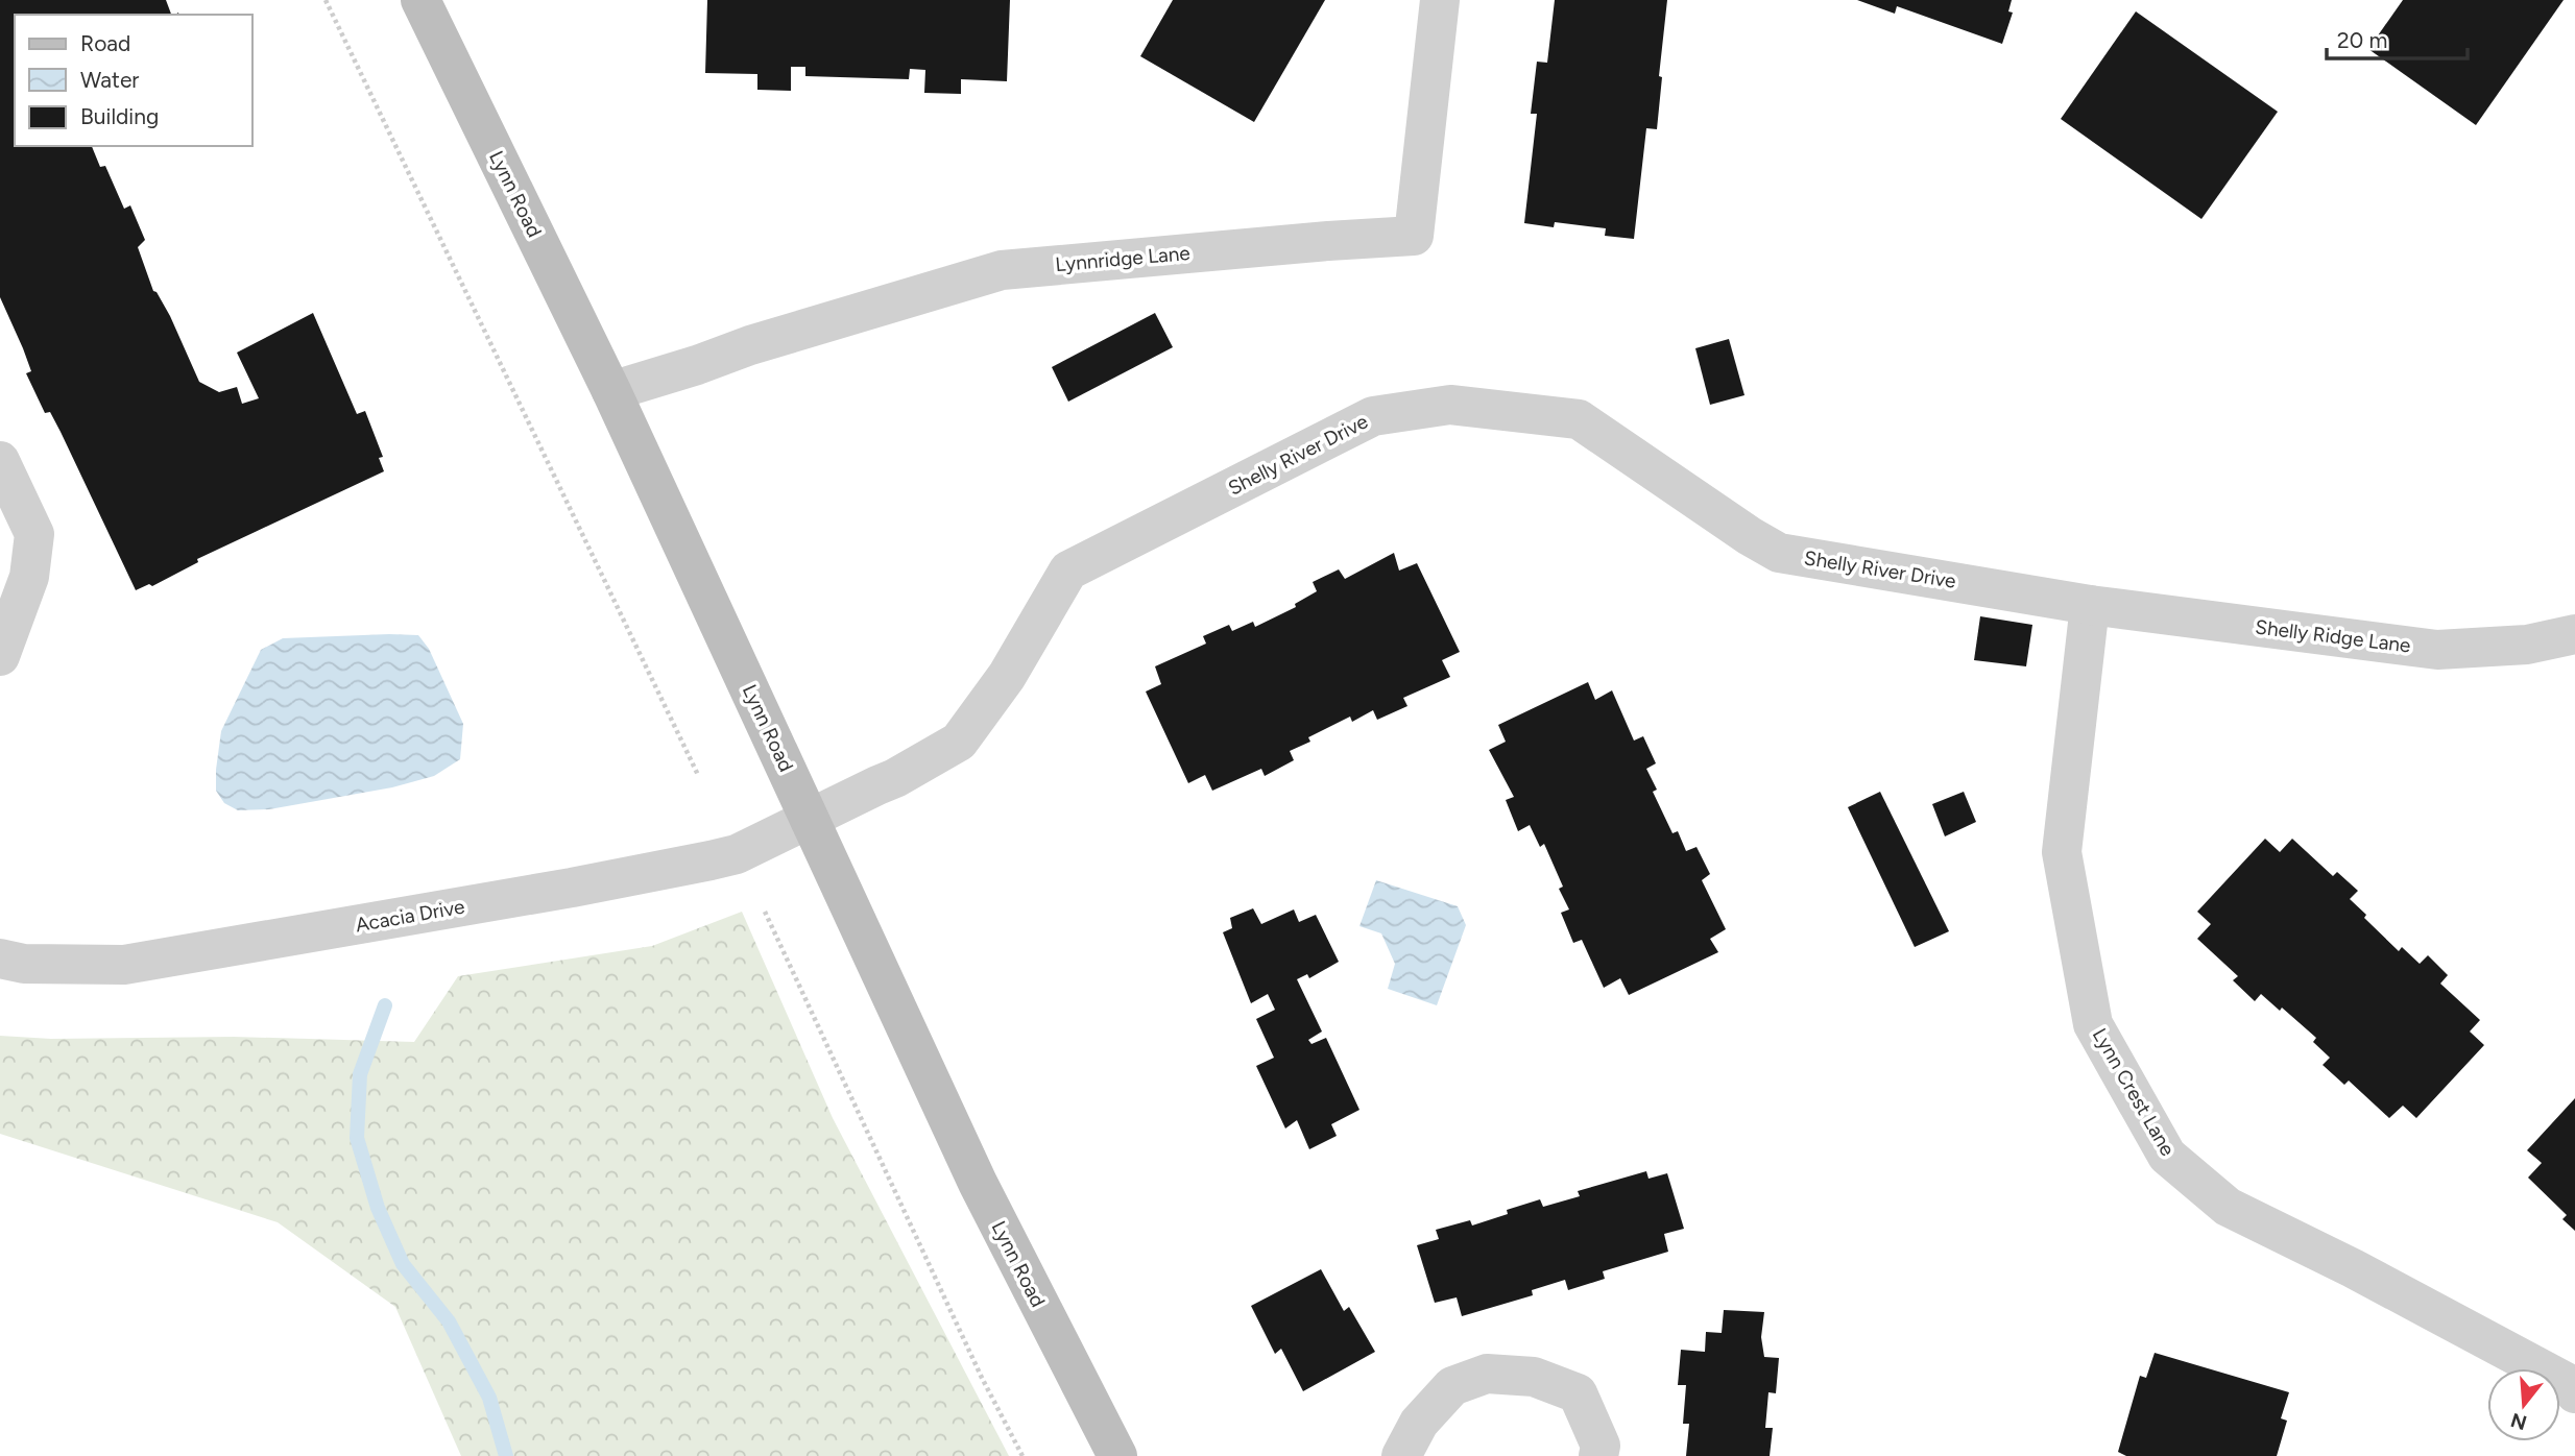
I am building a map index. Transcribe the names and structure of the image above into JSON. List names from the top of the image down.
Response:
{
  "streets": {
    "main road": ["Lynn Road"],
    "street": [
      "Lynnridge Lane",
      "Shelly River Drive",
      "Shelly Ridge Lane",
      "Acacia Drive",
      "Lynn Crest Lane"
    ]
  },
  "crossings": [
    ["Lynn Road", "Lynnridge Lane"],
    ["Lynn Road", "Shelly River Drive"],
    ["Lynn Road", "Acacia Drive"],
    ["Shelly River Drive", "Shelly Ridge Lane"],
    ["Shelly River Drive", "Acacia Drive"],
    ["Shelly River Drive", "Lynn Crest Lane"],
    ["Shelly Ridge Lane", "Lynn Crest Lane"]
  ],
  "legend": ["Road", "Water", "Building"],
  "scale_bar": "20 m",
  "north": "bottom"
}
